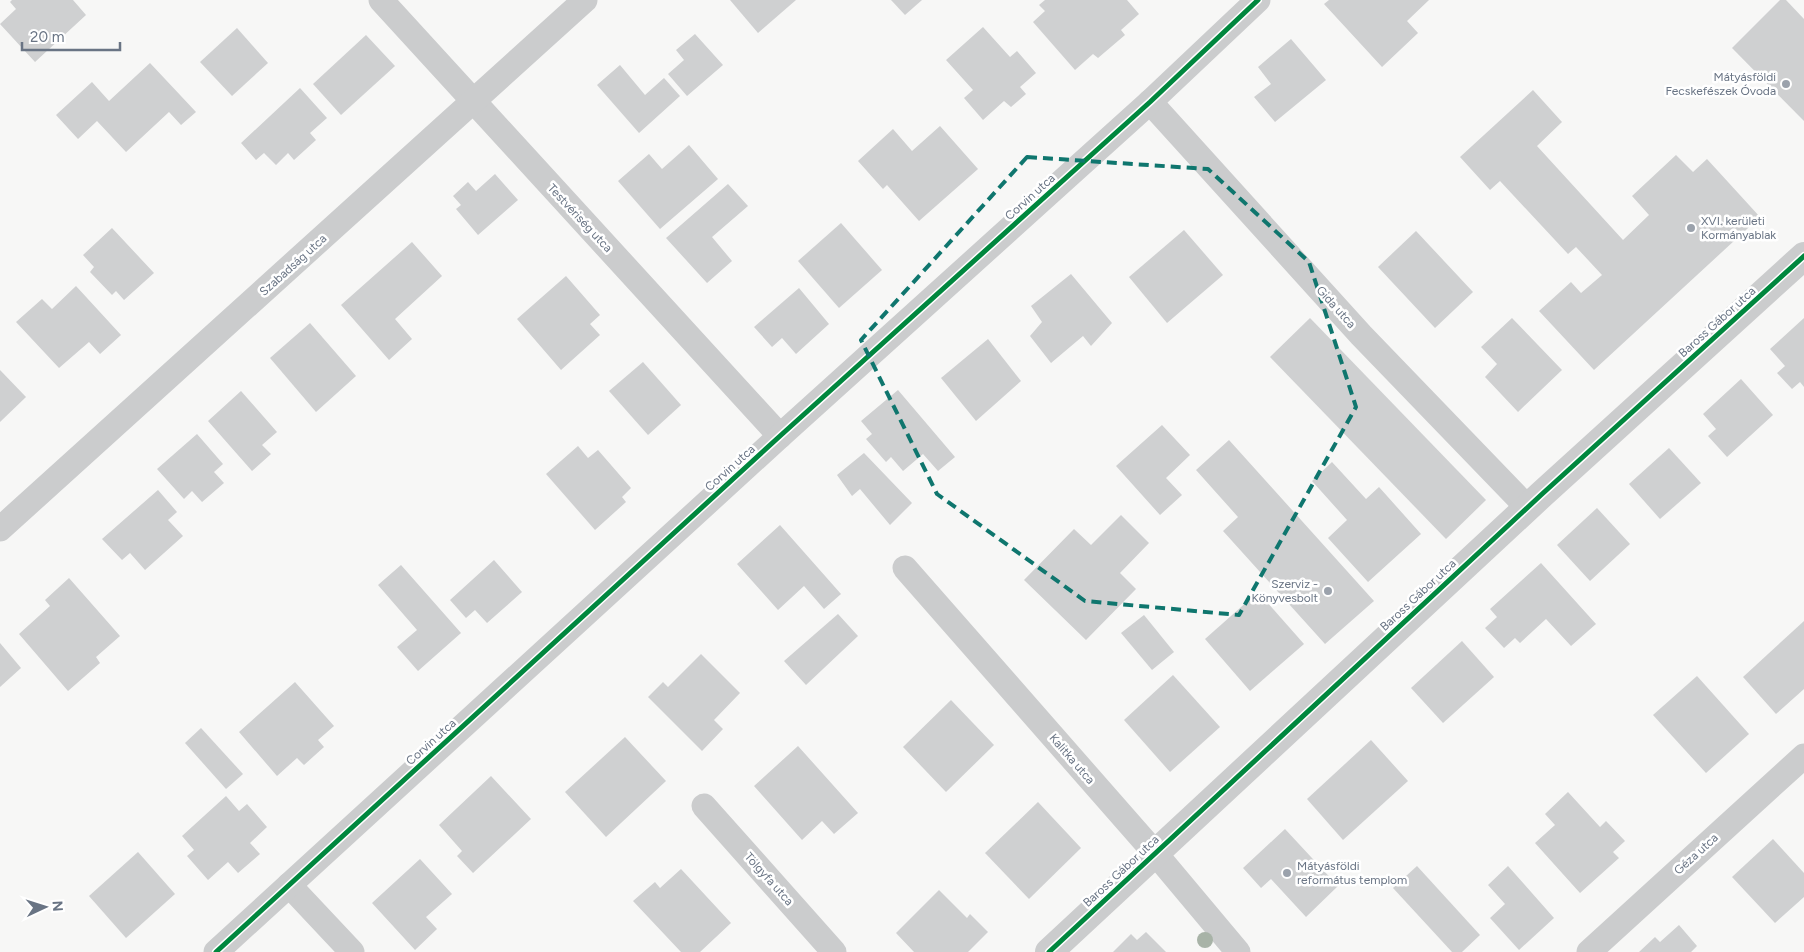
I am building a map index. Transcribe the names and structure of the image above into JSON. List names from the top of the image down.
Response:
{
  "streets": {
    "street": [
      "Corvin utca",
      "Testvériség utca",
      "Szabadság utca",
      "Gida utca",
      "Baross Gábor utca",
      "Kalitka utca",
      "Géza utca",
      "Tölgyfa utca"
    ]
  },
  "crossings": [
    ["Corvin utca", "Testvériség utca"],
    ["Corvin utca", "Gida utca"],
    ["Testvériség utca", "Szabadság utca"],
    ["Gida utca", "Baross Gábor utca"],
    ["Baross Gábor utca", "Kalitka utca"]
  ],
  "places": [
    "Mátyásföldi Fecskefészek Óvoda",
    "XVI. kerületi Kormányablak",
    "Szerviz - Könyvesbolt",
    "Mátyásföldi református templom"
  ],
  "scale_bar": "20 m",
  "north": "right"
}
